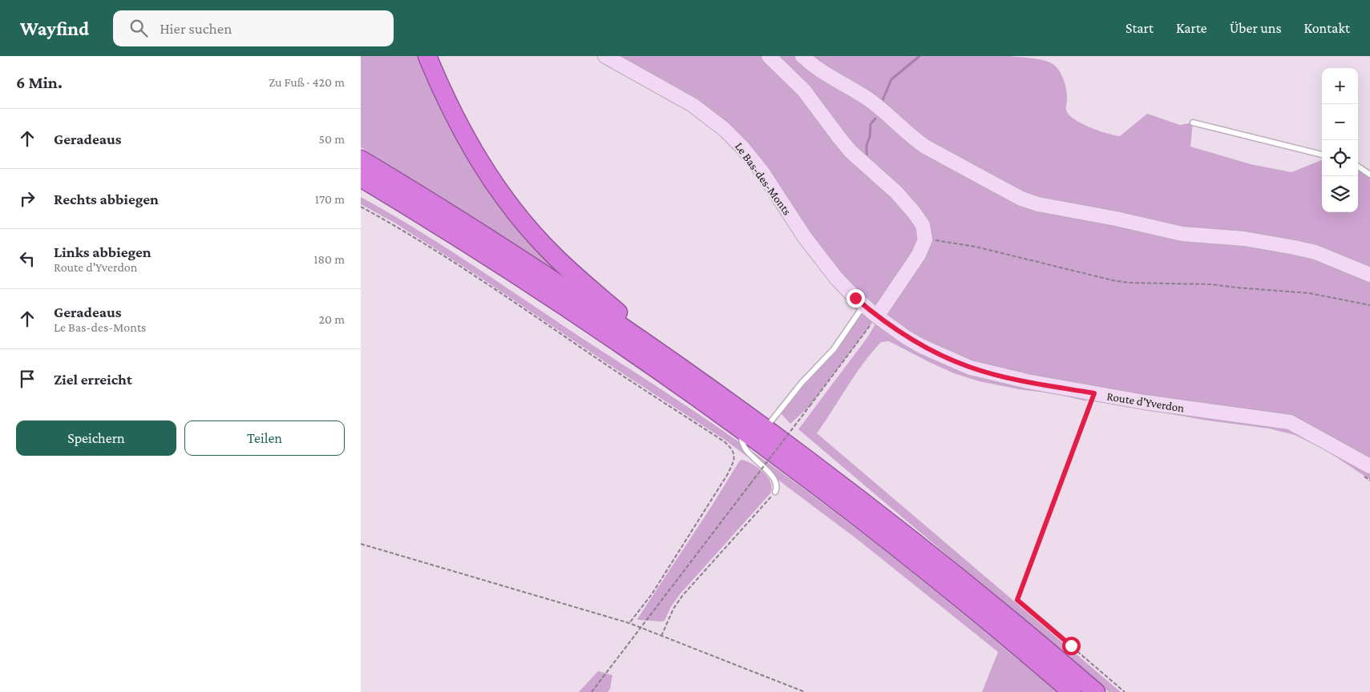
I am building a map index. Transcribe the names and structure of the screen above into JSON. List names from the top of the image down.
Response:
{
  "streets": {
    "street": ["Le Bas-des-Monts", "Route d'Yverdon"]
  },
  "crossings": [
    ["Le Bas-des-Monts", "Route d'Yverdon"]
  ],
  "page": {
    "header": "Wayfind",
    "search": "Hier suchen",
    "nav": [
      "Start",
      "Karte",
      "Über uns",
      "Kontakt"
    ],
    "heading": ["6 Min.", "Zu Fuß · 420 m"],
    "map_buttons": ["+", "−"],
    "list": [
      ["Geradeaus", "50 m"],
      ["Rechts abbiegen", "170 m"],
      ["Links abbiegen", "Route d'Yverdon", "180 m"],
      ["Geradeaus", "Le Bas-des-Monts", "20 m"],
      "Ziel erreicht"
    ],
    "buttons": ["Speichern", "Teilen"]
  }
}
